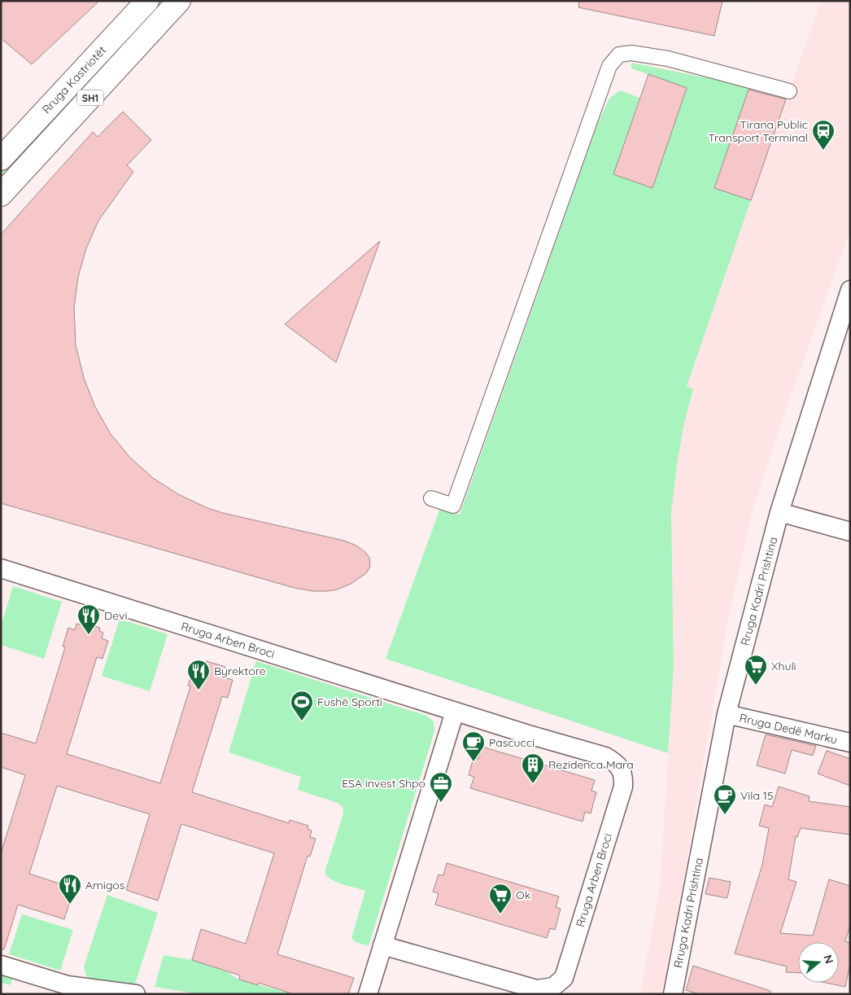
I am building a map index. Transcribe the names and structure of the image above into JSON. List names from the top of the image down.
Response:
{
  "streets": {
    "main road": ["Rruga Kastriotët", "SH1"],
    "street": ["Rruga Kadri Prishtina", "Rruga Arben Broci", "Rruga Dedë Marku"]
  },
  "crossings": [
    ["Rruga Kadri Prishtina", "Rruga Dedë Marku"]
  ],
  "places": {
    "station": ["Tirana Public Transport Terminal"],
    "restaurant": ["Devi", "Byrektore", "Amigos"],
    "supermarket": ["Xhuli", "Ok"],
    "sports": ["Fushë Sporti"],
    "cafe": ["Pascucci", "Vila 15"],
    "building": ["Rezidenca Mara"],
    "office": ["ESA invest Shpo"]
  },
  "north": "right"
}
